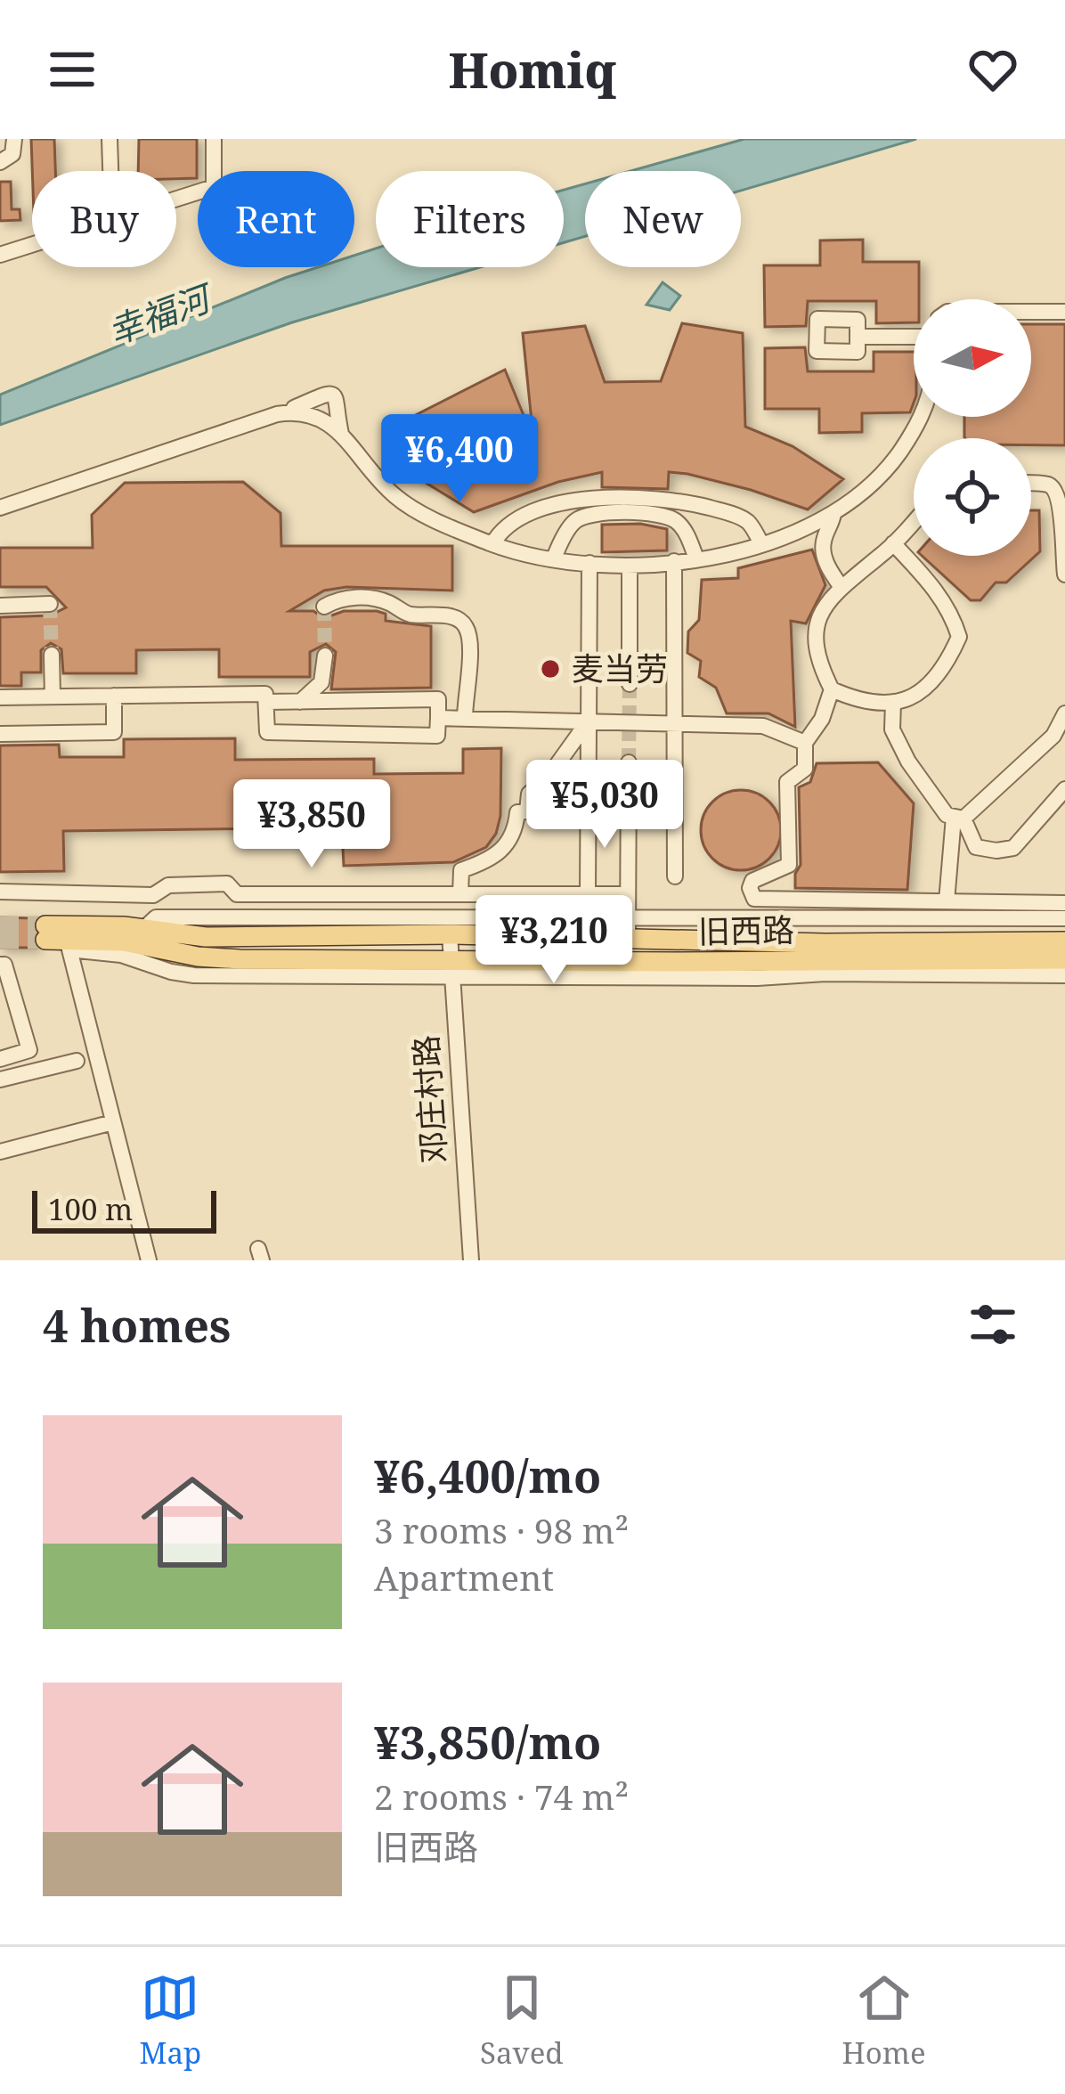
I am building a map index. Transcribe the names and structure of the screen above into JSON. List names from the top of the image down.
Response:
{
  "streets": {
    "main road": ["旧西路"],
    "street": ["邓庄村路"]
  },
  "crossings": [
    ["旧西路", "邓庄村路"]
  ],
  "water": ["幸福河"],
  "places": ["麦当劳"],
  "scale_bar": "100 m",
  "north": "right",
  "page": {
    "header": "Homiq",
    "chip": [
      "Buy",
      "Rent",
      "Filters",
      "New"
    ],
    "price": [
      "¥6,400",
      "¥5,030",
      "¥3,850",
      "¥3,210"
    ],
    "scale": "100 m",
    "heading": "4 homes",
    "list": [
      {
        "name": "¥6,400/mo",
        "note": "3 rooms · 98 m² · Apartment"
      },
      {
        "name": "¥3,850/mo",
        "note": "2 rooms · 74 m² · 旧西路"
      }
    ],
    "tabs": ["Map", "Saved", "Home"]
  }
}
